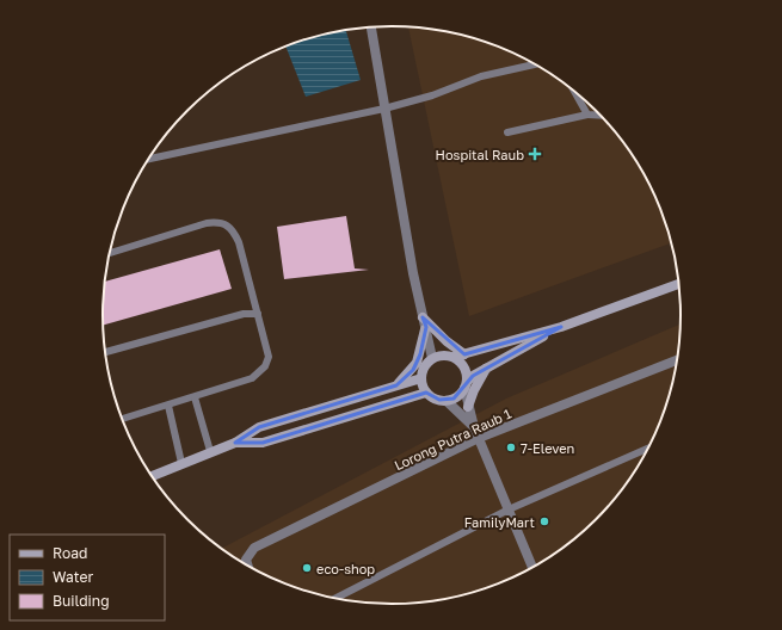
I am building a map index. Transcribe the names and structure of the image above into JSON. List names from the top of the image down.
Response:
{
  "streets": {
    "street": ["Lorong Putra Raub 1"]
  },
  "places": {
    "health": ["Hospital Raub"],
    "other": ["7-Eleven", "FamilyMart", "eco-shop"]
  },
  "legend": ["Road", "Water", "Building"]
}
